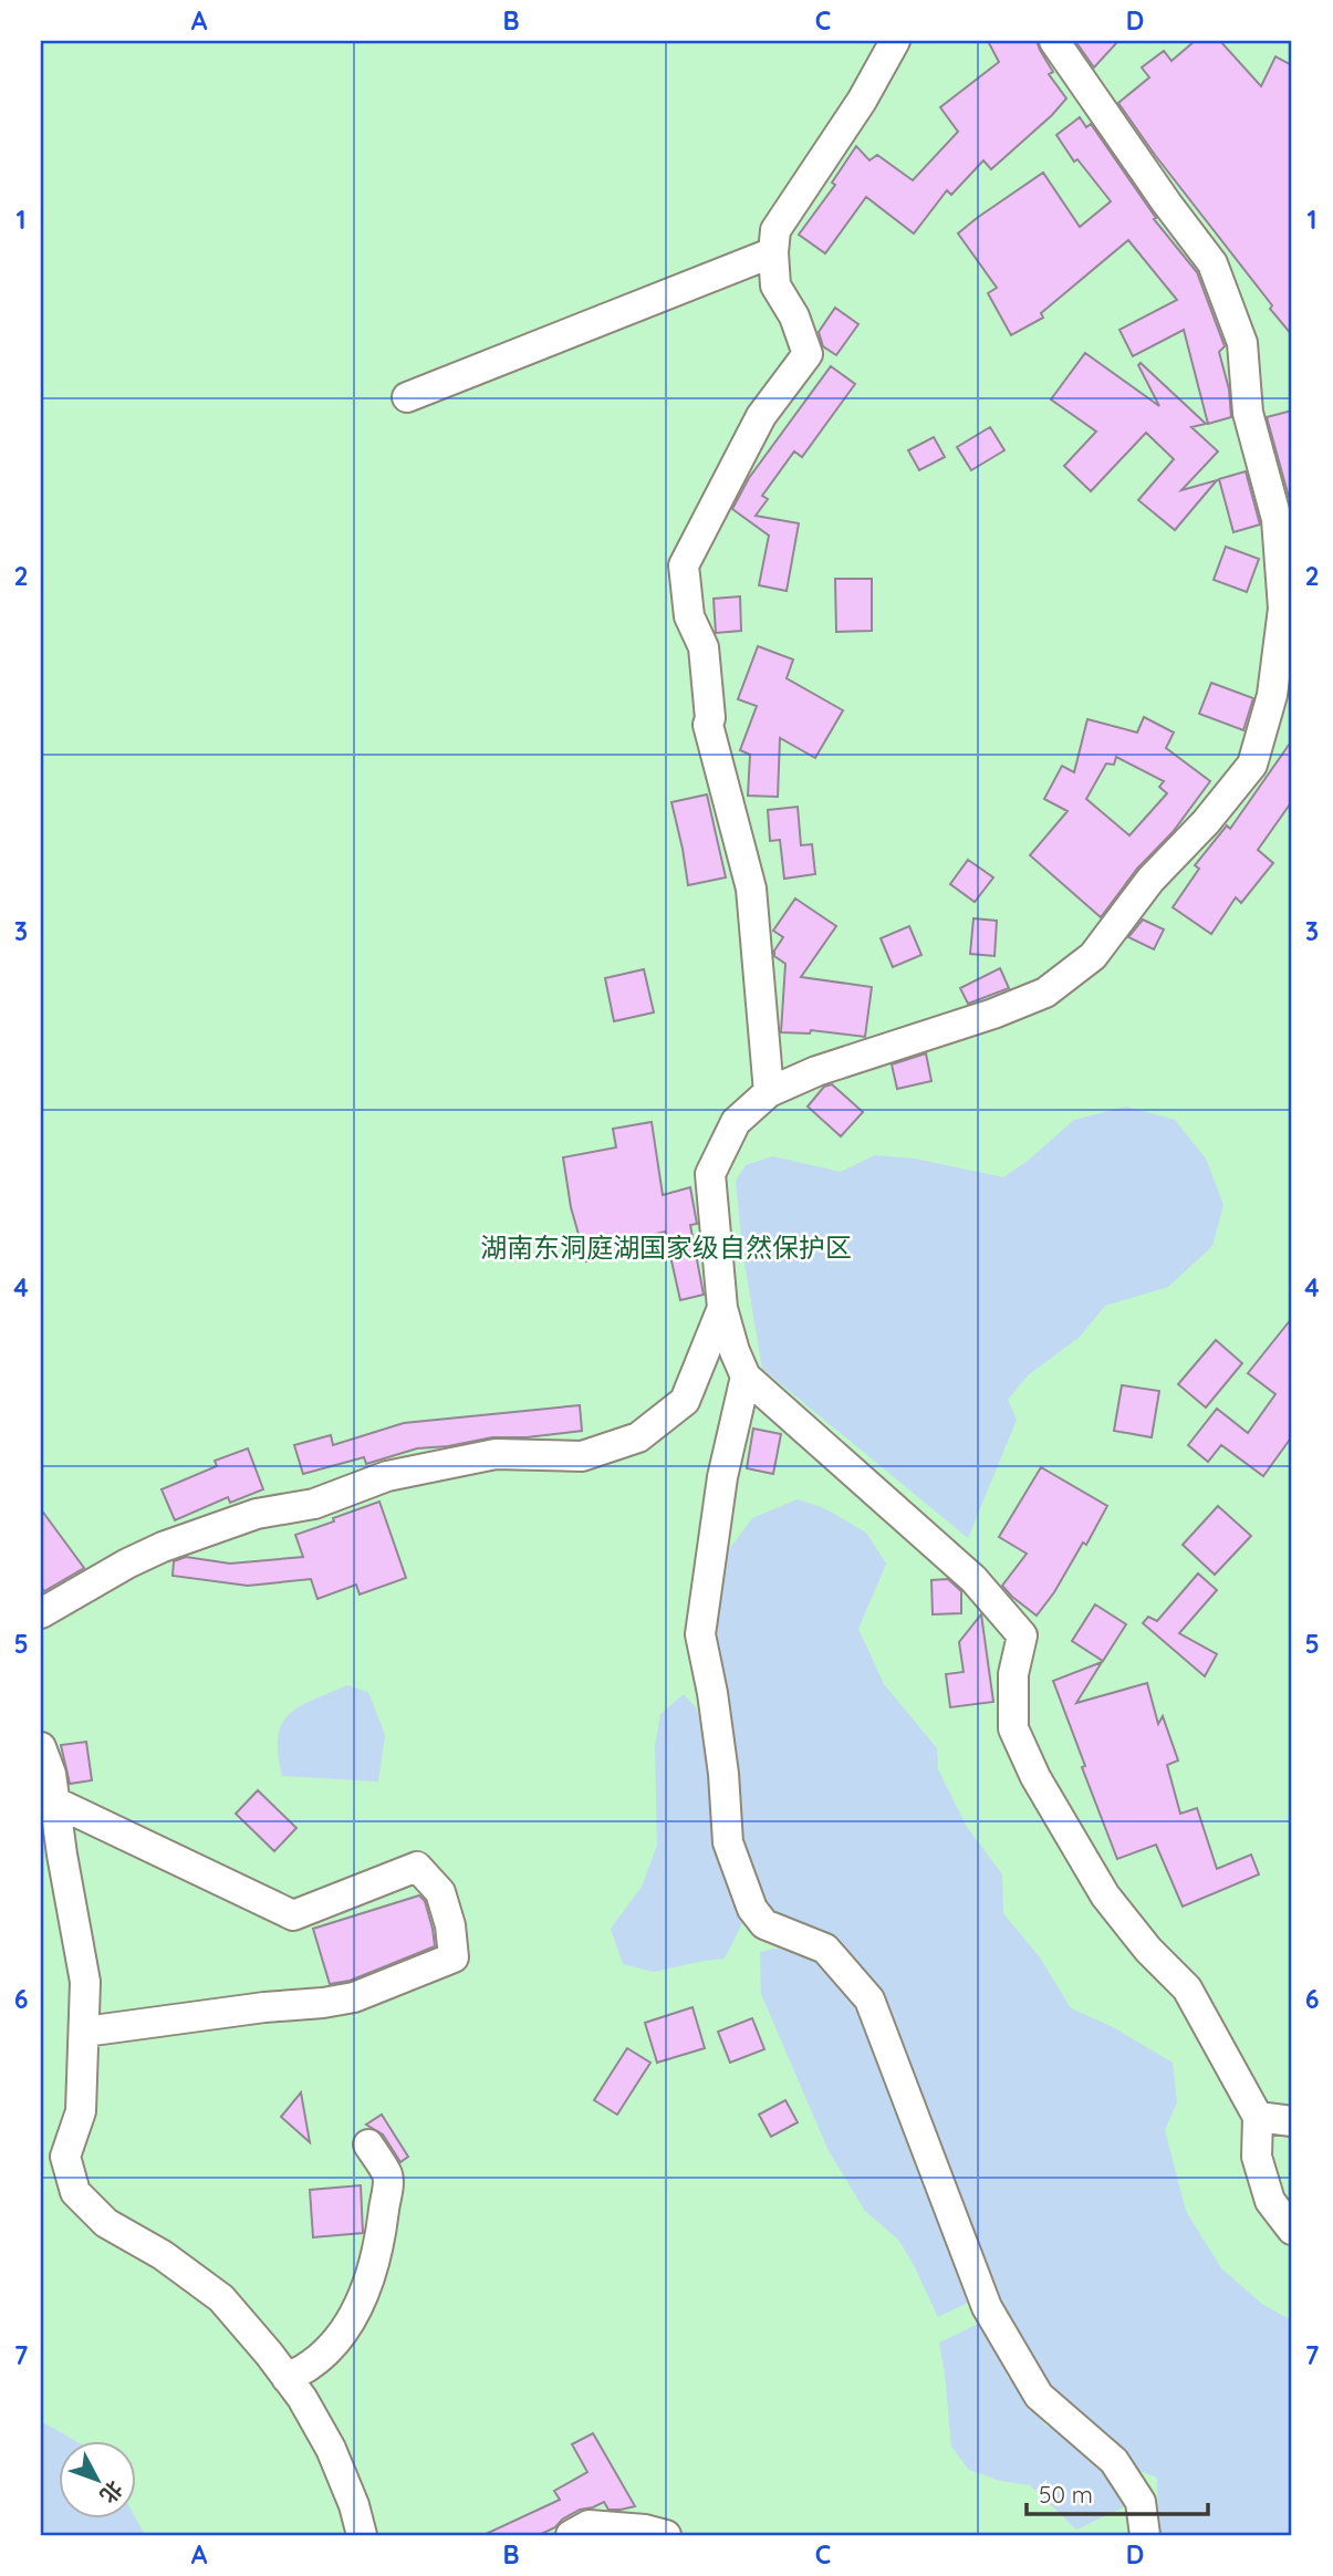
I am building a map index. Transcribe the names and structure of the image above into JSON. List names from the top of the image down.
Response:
{
  "parks": ["湖南东洞庭湖国家级自然保护区"],
  "scale_bar": "50 m",
  "north": "bottom right",
  "grid": {
    "columns": [
      "A",
      "B",
      "C",
      "D"
    ],
    "rows": [
      "1",
      "2",
      "3",
      "4",
      "5",
      "6",
      "7"
    ]
  }
}
